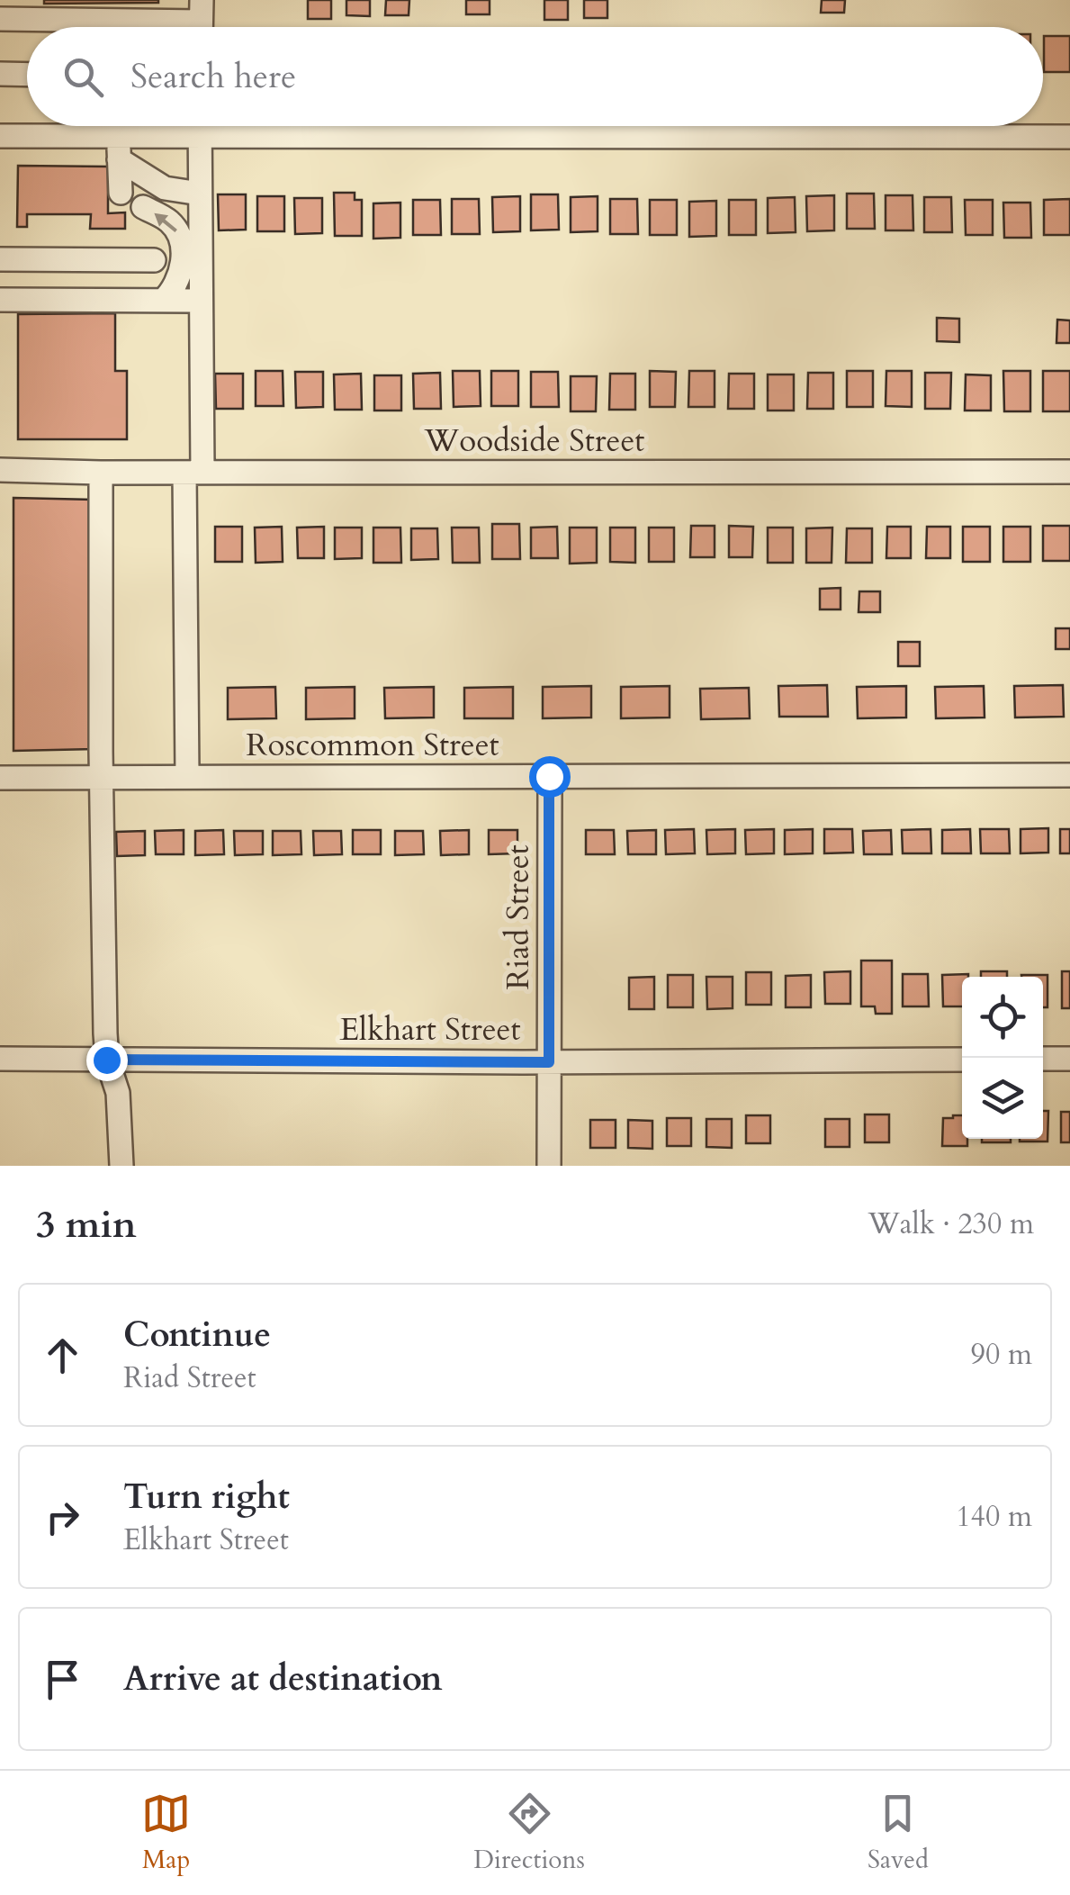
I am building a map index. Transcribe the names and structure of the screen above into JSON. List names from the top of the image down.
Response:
{
  "streets": {
    "street": [
      "Woodside Street",
      "Roscommon Street",
      "Riad Street",
      "Elkhart Street"
    ]
  },
  "crossings": [
    ["Roscommon Street", "Riad Street"],
    ["Riad Street", "Elkhart Street"]
  ],
  "page": {
    "search": "Search here",
    "heading": ["3 min", "Walk · 230 m"],
    "list": [
      ["Continue", "Riad Street", "90 m"],
      ["Turn right", "Elkhart Street", "140 m"],
      "Arrive at destination"
    ],
    "nav": ["Map", "Directions", "Saved"]
  }
}
